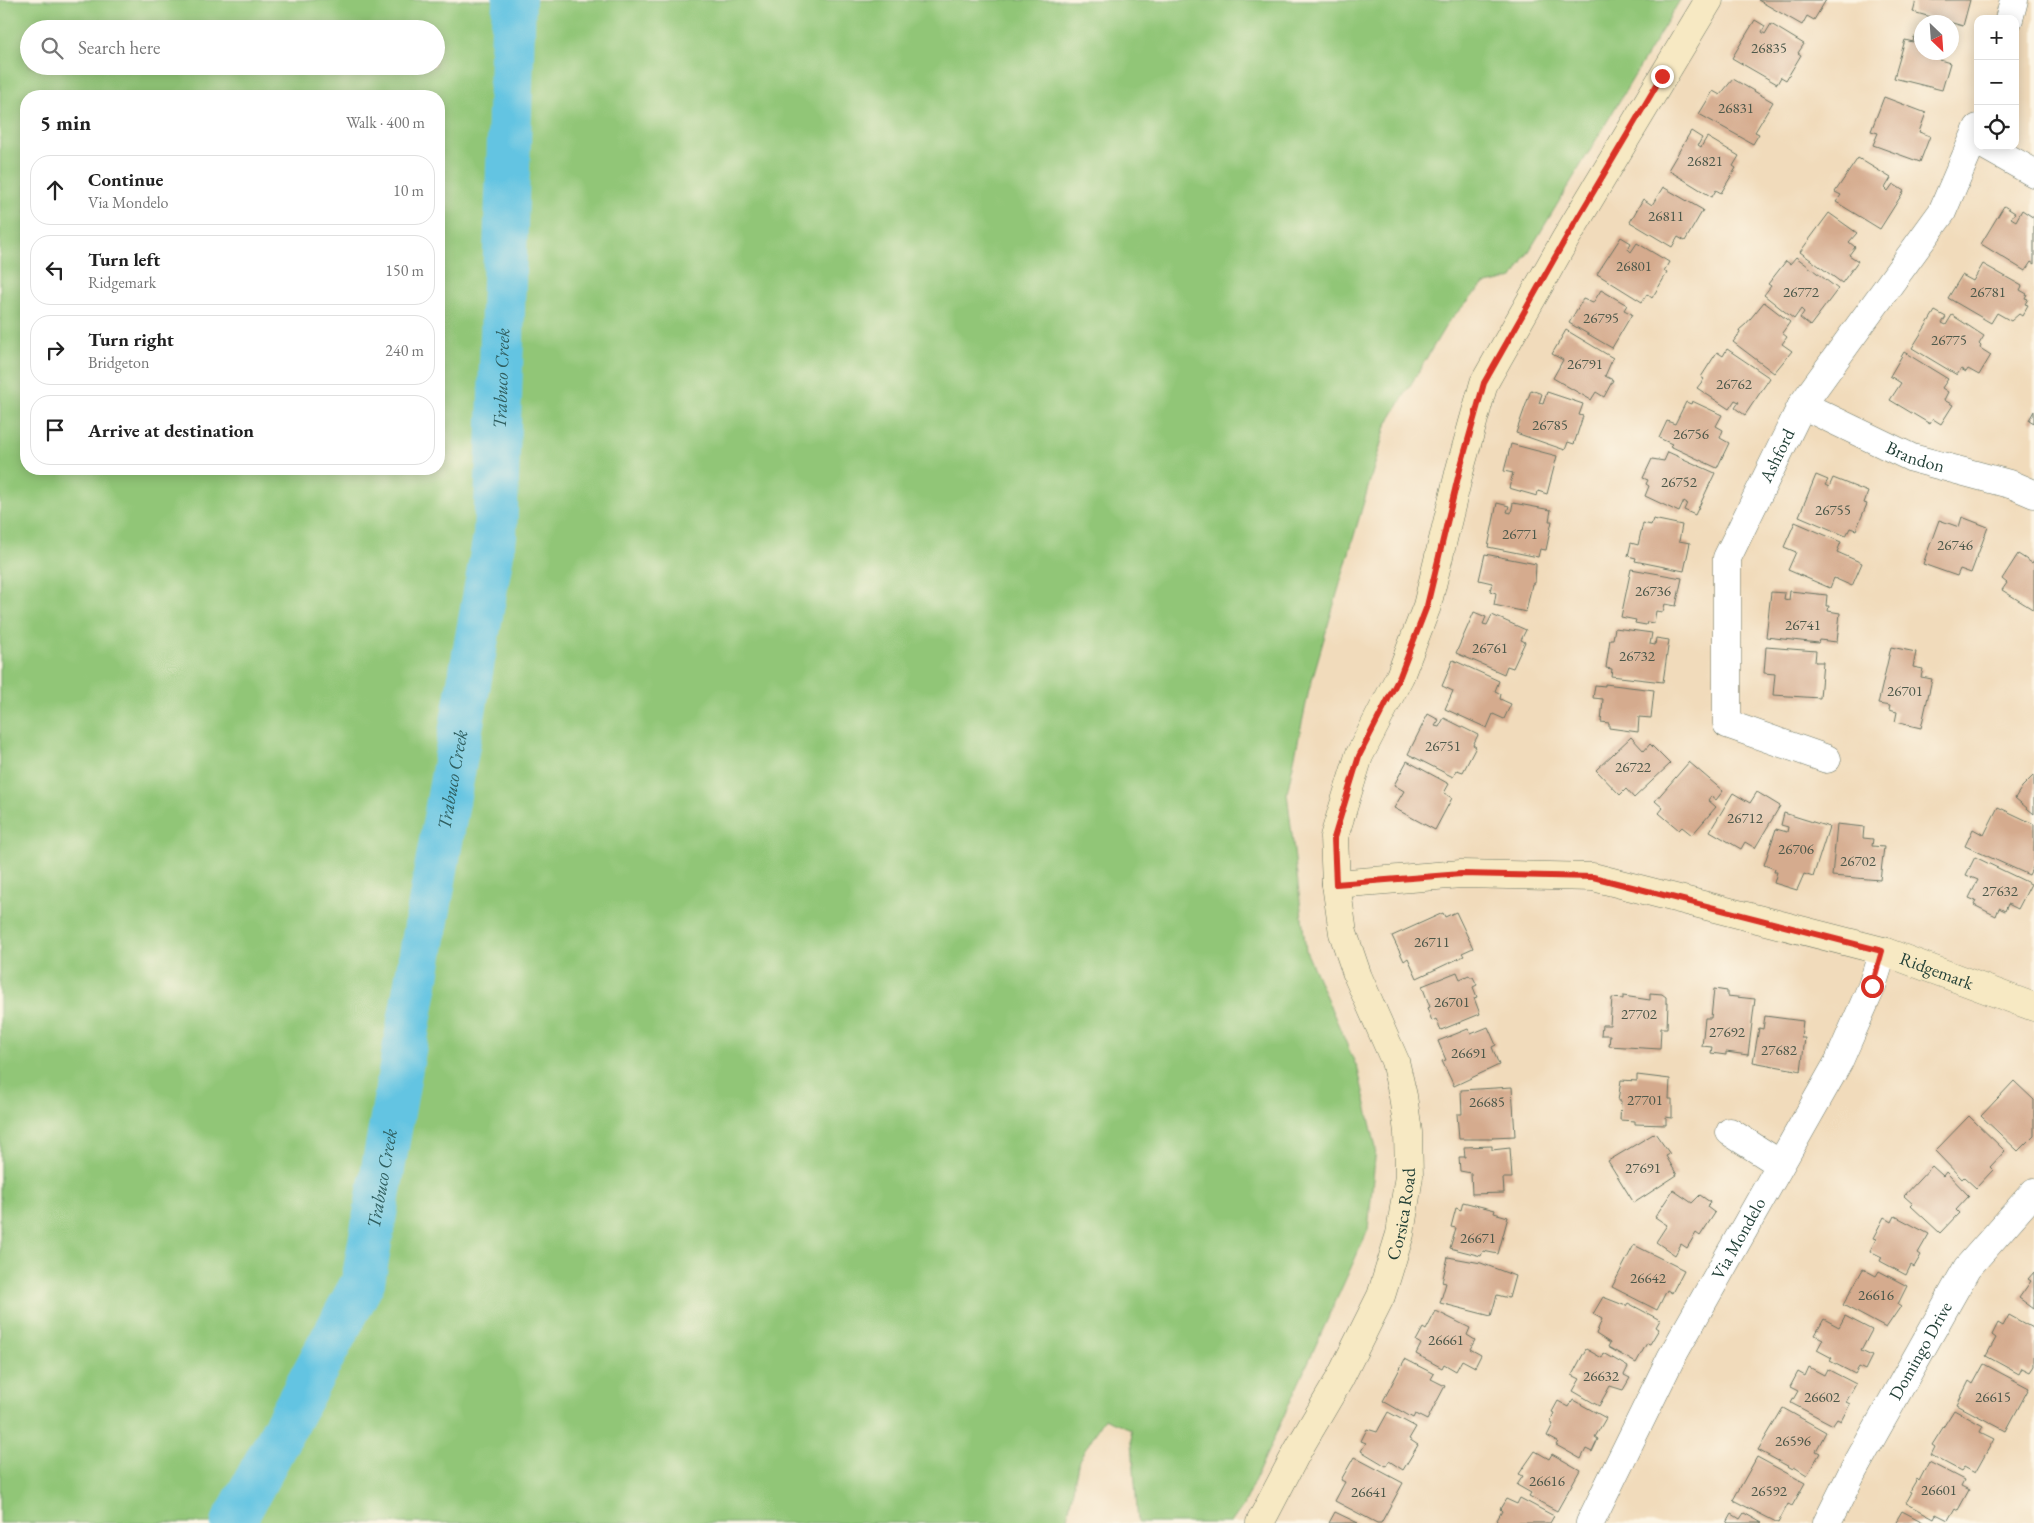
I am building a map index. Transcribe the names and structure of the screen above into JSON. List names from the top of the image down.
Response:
{
  "streets": {
    "street": [
      "Ashford",
      "Brandon",
      "Ridgemark",
      "Corsica Road",
      "Via Mondelo",
      "Domingo Drive"
    ]
  },
  "crossings": [
    ["Ashford", "Brandon"],
    ["Ridgemark", "Corsica Road"],
    ["Ridgemark", "Via Mondelo"]
  ],
  "water": ["Trabuco Creek"],
  "house_numbers": [
    "26835",
    "26831",
    "26821",
    "26811",
    "26801",
    "26772",
    "26781",
    "26795",
    "26775",
    "26791",
    "26762",
    "26785",
    "26756",
    "26752",
    "26755",
    "26771",
    "26746",
    "26736",
    "26741",
    "26761",
    "26732",
    "26701",
    "26751",
    "26722",
    "26712",
    "26706",
    "26702",
    "27632",
    "26711",
    "26701",
    "27702",
    "27692",
    "27682",
    "26691",
    "27701",
    "26685",
    "27691",
    "26671",
    "26642",
    "26616",
    "26661",
    "26632",
    "26602",
    "26615",
    "26596",
    "26616",
    "26601",
    "26592",
    "26641"
  ],
  "north": "bottom right",
  "page": {
    "map_buttons": ["+", "−"],
    "search": "Search here",
    "heading": ["5 min", "Walk · 400 m"],
    "list": [
      ["Continue", "Via Mondelo", "10 m"],
      ["Turn left", "Ridgemark", "150 m"],
      ["Turn right", "Bridgeton", "240 m"],
      "Arrive at destination"
    ]
  }
}
